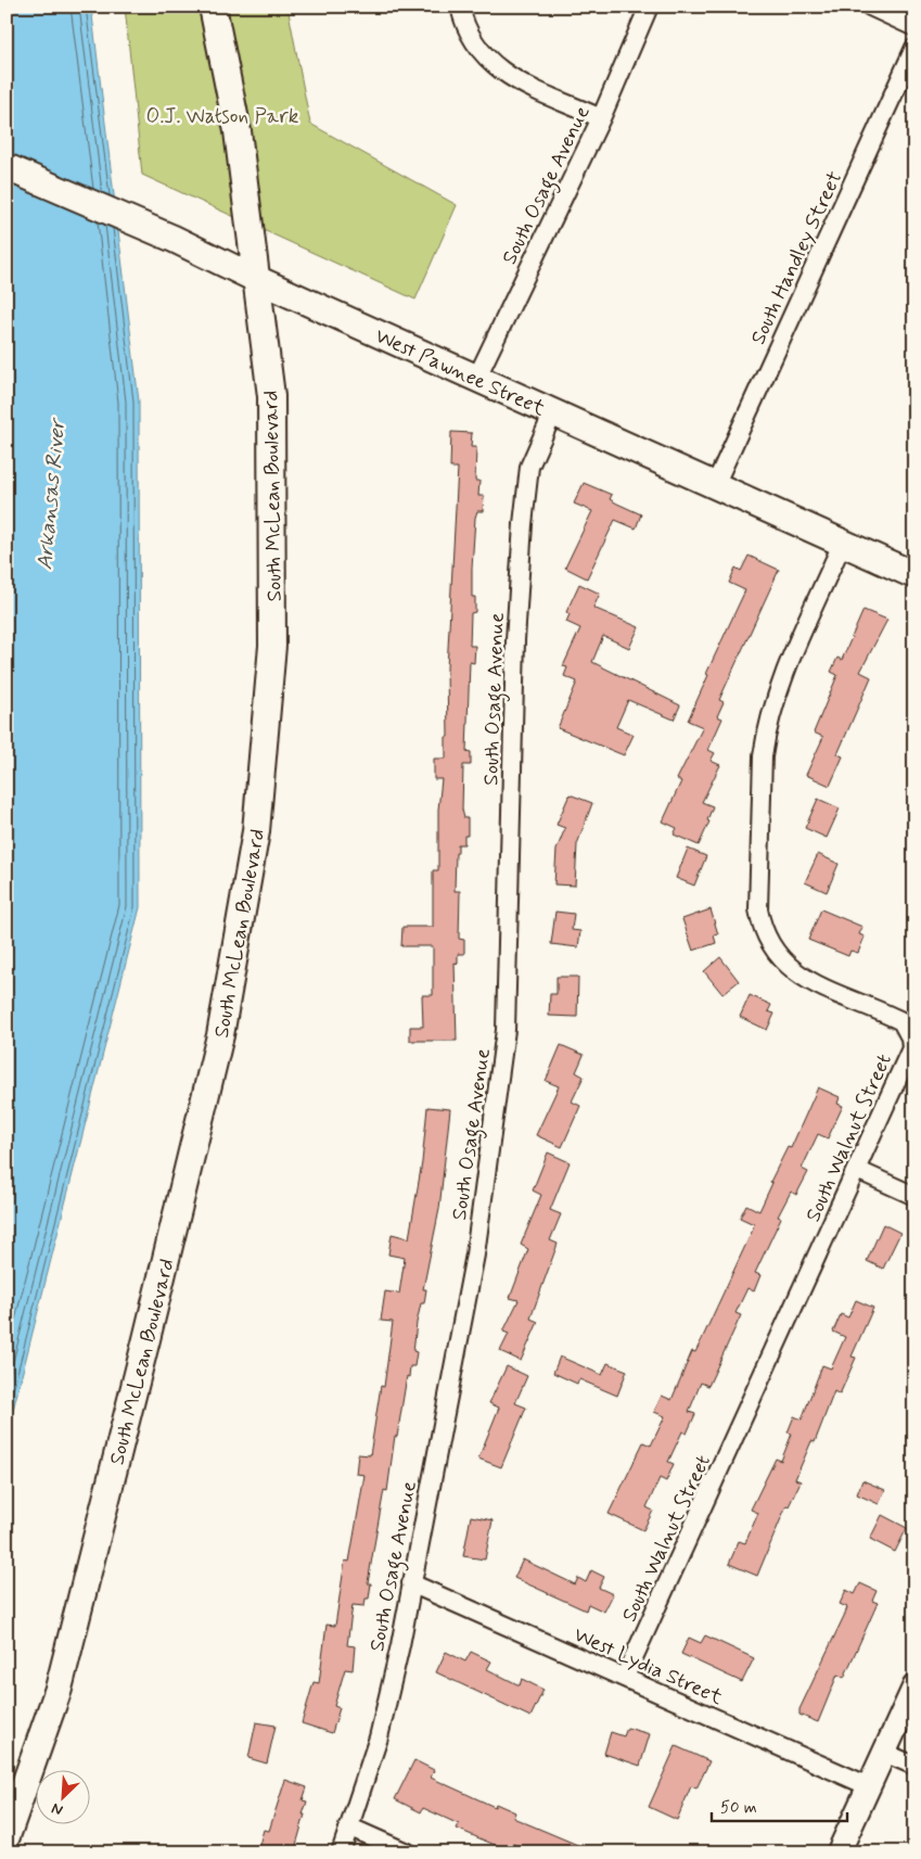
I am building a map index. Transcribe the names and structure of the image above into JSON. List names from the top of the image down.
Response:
{
  "streets": {
    "main road": ["West Pawnee Street", "South McLean Boulevard"],
    "street": [
      "South Osage Avenue",
      "South Handley Street",
      "South Walnut Street",
      "West Lydia Street"
    ]
  },
  "crossings": [
    ["South Osage Avenue", "West Pawnee Street"],
    ["South Osage Avenue", "West Lydia Street"],
    ["South Handley Street", "West Pawnee Street"],
    ["West Pawnee Street", "South McLean Boulevard"],
    ["West Pawnee Street", "South Walnut Street"],
    ["South Walnut Street", "West Lydia Street"]
  ],
  "water": ["Arkansas River"],
  "parks": ["O.J. Watson Park"],
  "scale_bar": "50 m",
  "north": "bottom left"
}
